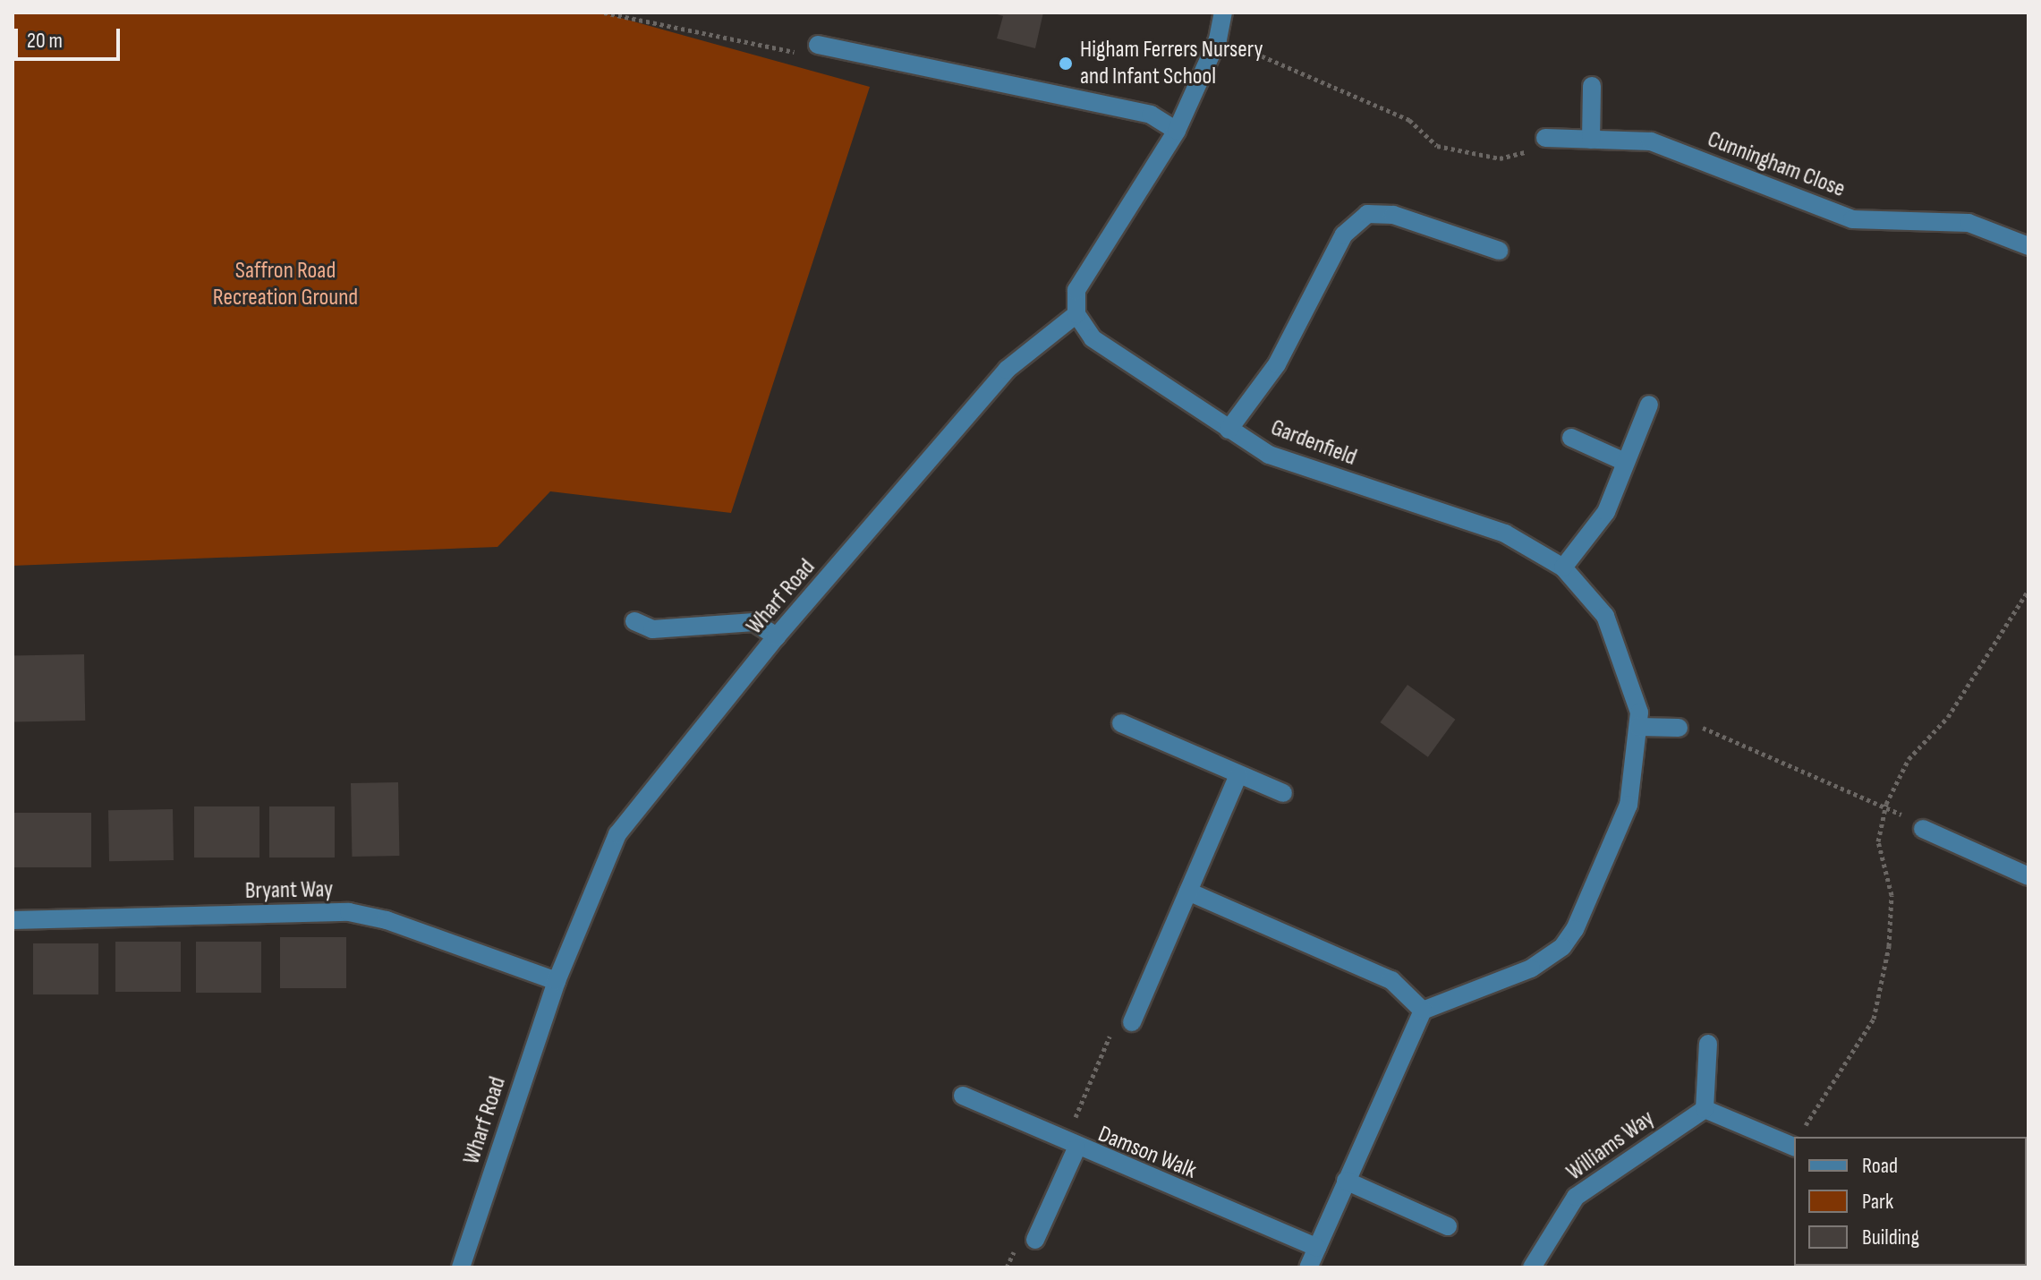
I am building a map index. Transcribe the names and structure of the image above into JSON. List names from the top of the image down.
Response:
{
  "streets": {
    "street": [
      "Cunningham Close",
      "Gardenfield",
      "Wharf Road",
      "Bryant Way",
      "Williams Way",
      "Damson Walk"
    ]
  },
  "crossings": [
    ["Gardenfield", "Wharf Road"],
    ["Wharf Road", "Bryant Way"]
  ],
  "parks": ["Saffron Road Recreation Ground"],
  "places": ["Higham Ferrers Nursery and Infant School"],
  "legend": ["Road", "Park", "Building"],
  "scale_bar": "20 m"
}
